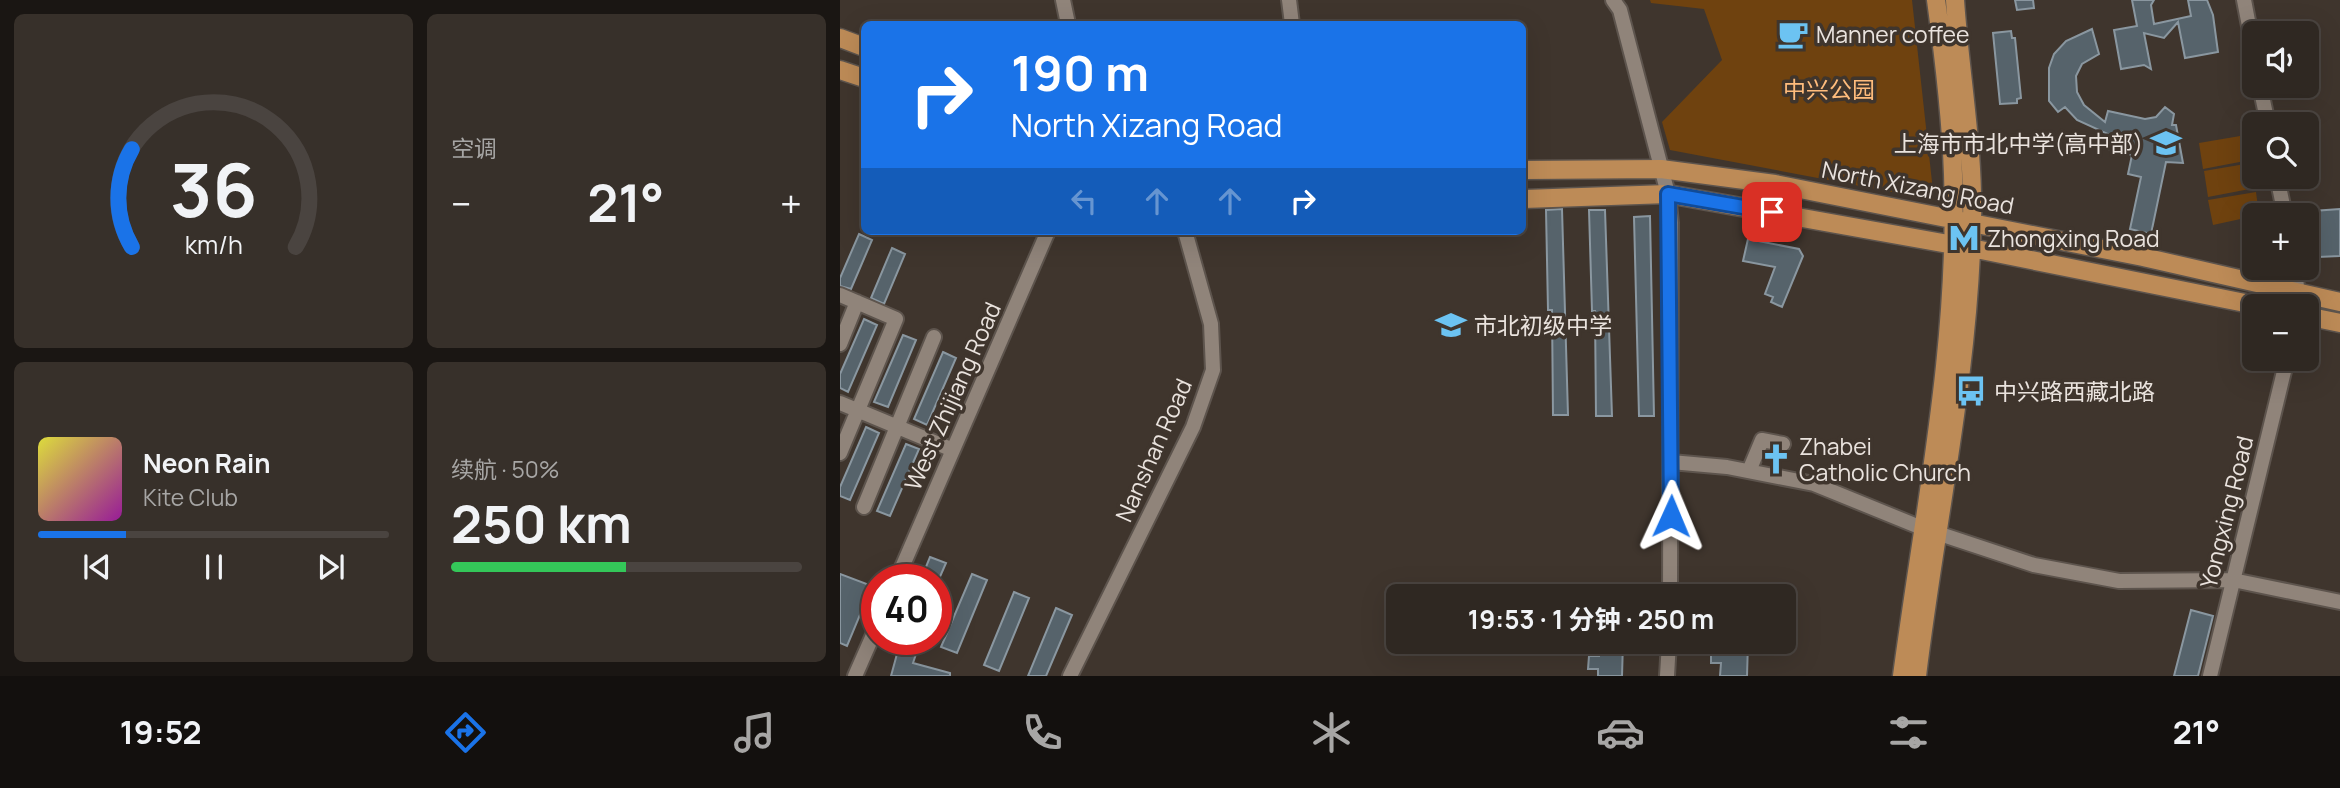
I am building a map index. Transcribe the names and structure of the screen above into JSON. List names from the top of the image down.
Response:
{
  "streets": {
    "main road": ["North Xizang Road"],
    "street": ["West Zhijiang Road", "Nanshan Road", "Yongxing Road"]
  },
  "parks": ["中兴公园"],
  "places": {
    "cafe": ["Manner coffee"],
    "school or university": ["上海市市北中学(高中部)", "市北初级中学"],
    "metro station": ["Zhongxing Road"],
    "bus stop": ["中兴路西藏北路"],
    "church": ["Zhabei Catholic Church"]
  },
  "page": {
    "tile": [
      "空调",
      ["续航 · 50%", "250 km"]
    ],
    "map_buttons": ["+", "−"],
    "turn": ["190 m", "North Xizang Road"],
    "heat": ["−", "21°", "+"],
    "song": ["Neon Rain", "Kite Club"],
    "limit": "40",
    "trip": "19:53 · 1 分钟 · 250 m",
    "tabs": ["19:52", "21°"],
    "gauge": ["36", "km/h"]
  }
}
